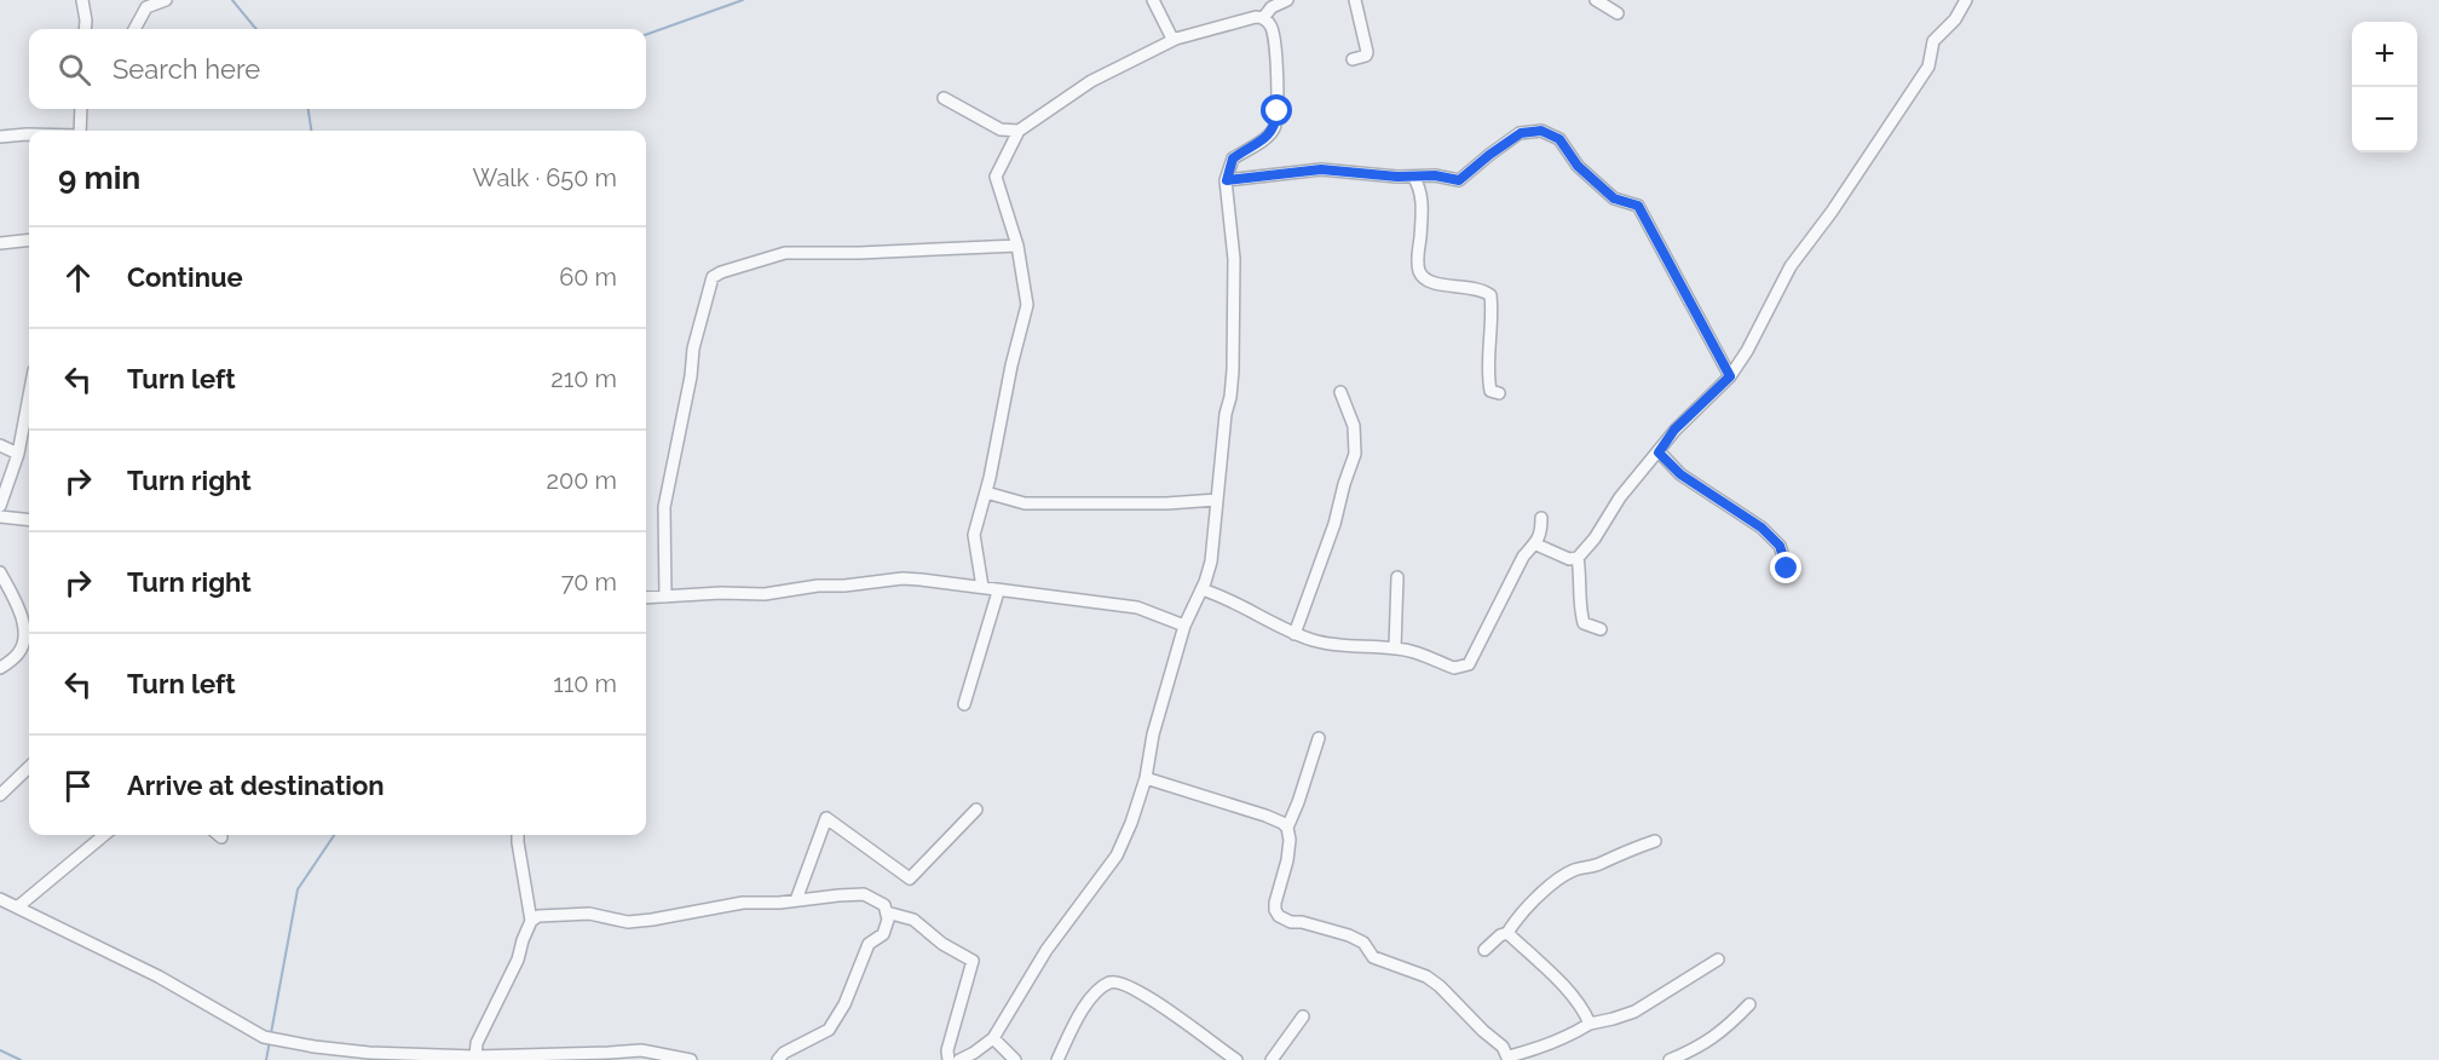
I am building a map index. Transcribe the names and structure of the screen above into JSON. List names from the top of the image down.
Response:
{
  "page": {
    "map_buttons": ["+", "−"],
    "search": "Search here",
    "heading": ["9 min", "Walk · 650 m"],
    "list": [
      ["Continue", "60 m"],
      ["Turn left", "210 m"],
      ["Turn right", "200 m"],
      ["Turn right", "70 m"],
      ["Turn left", "110 m"],
      "Arrive at destination"
    ]
  }
}
